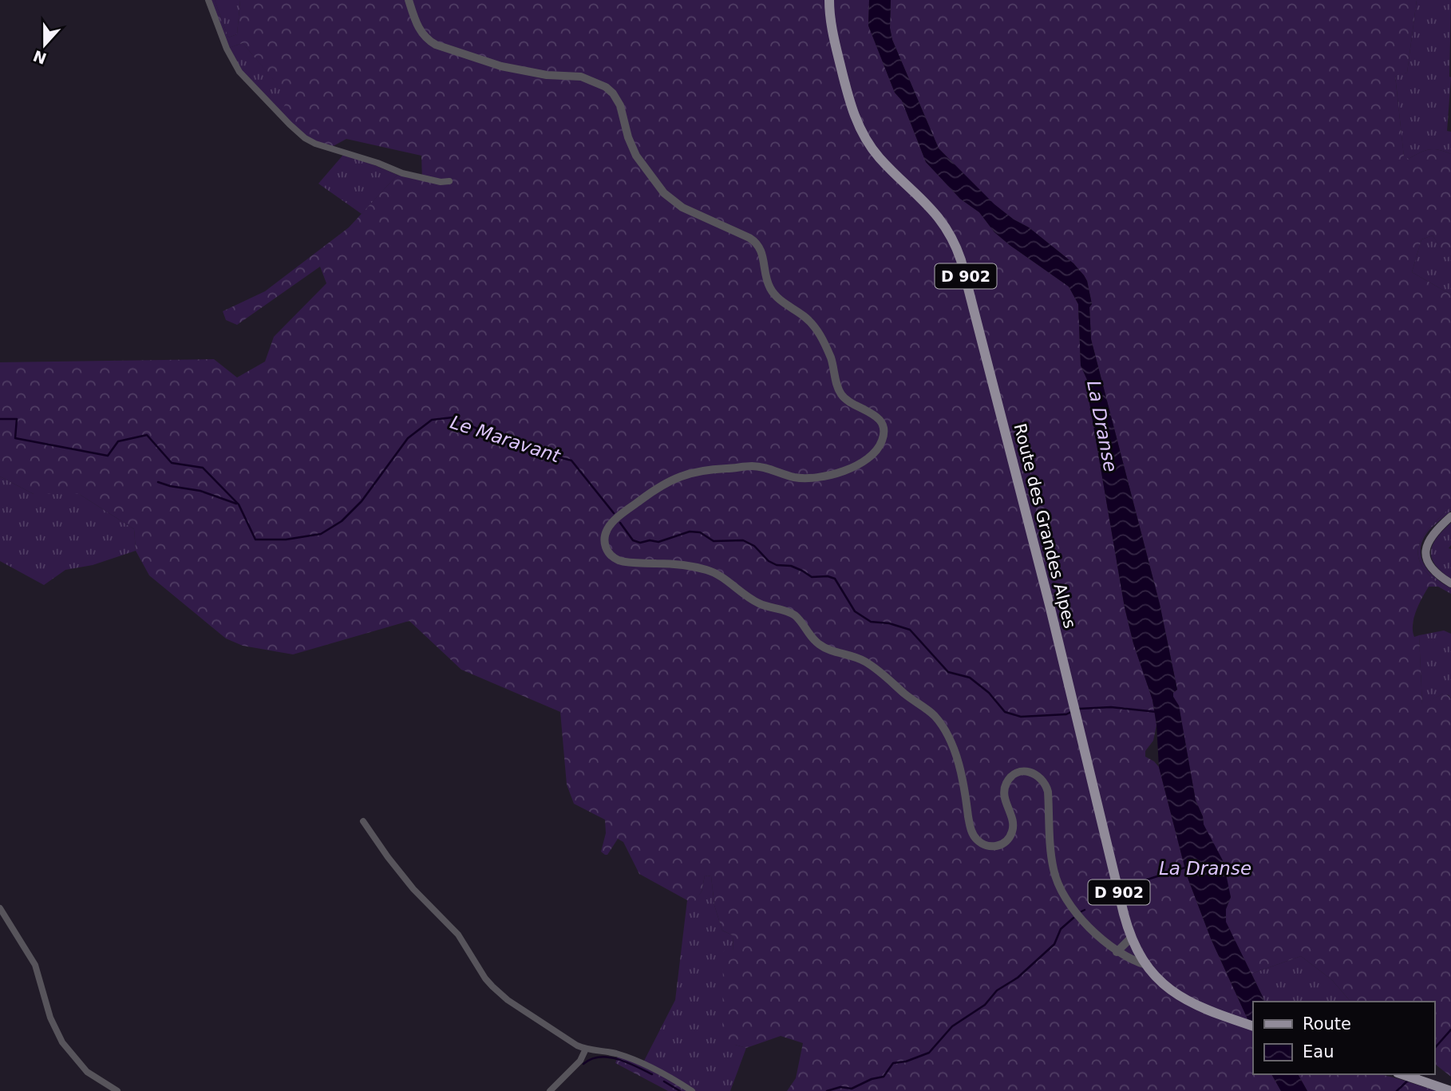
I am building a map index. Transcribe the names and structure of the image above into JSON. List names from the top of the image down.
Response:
{
  "streets": {
    "main road": ["D 902", "Route des Grandes Alpes"]
  },
  "water": ["La Dranse", "Le Maravant"],
  "legend": ["Route", "Eau"],
  "north": "bottom"
}
